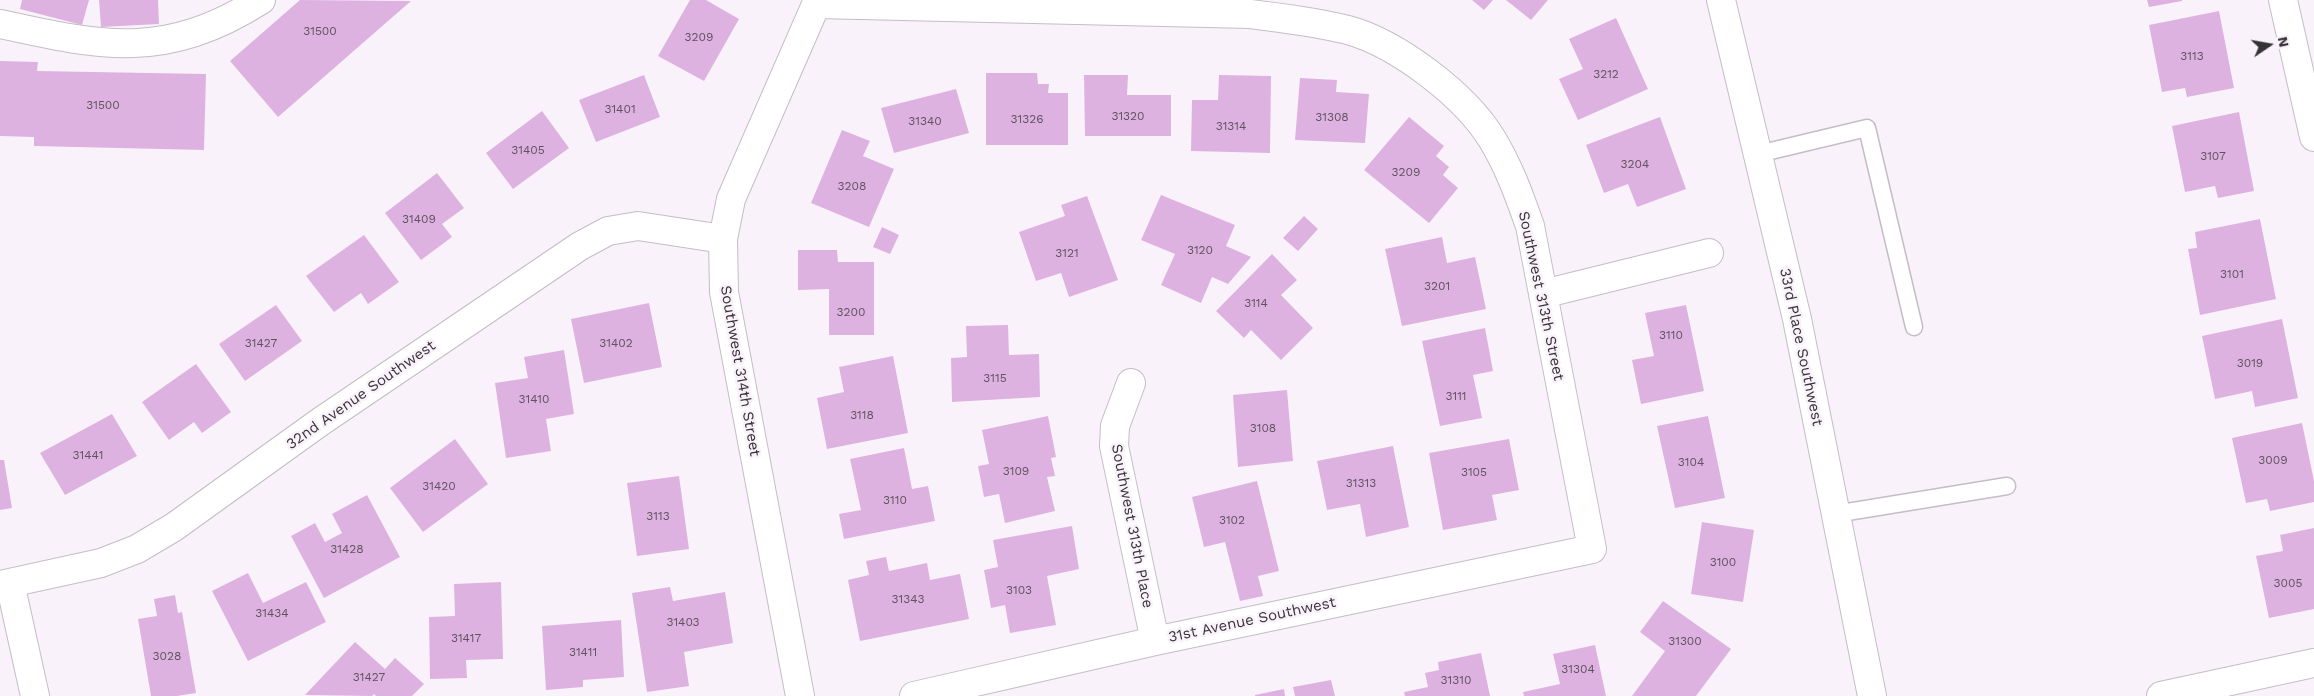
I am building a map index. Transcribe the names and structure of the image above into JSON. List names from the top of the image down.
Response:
{
  "streets": {
    "street": [
      "Southwest 313th Street",
      "33rd Place Southwest",
      "Southwest 314th Street",
      "32nd Avenue Southwest",
      "Southwest 313th Place",
      "31st Avenue Southwest"
    ]
  },
  "crossings": [
    ["Southwest 313th Street", "Southwest 314th Street"],
    ["Southwest 313th Street", "31st Avenue Southwest"],
    ["Southwest 314th Street", "32nd Avenue Southwest"],
    ["Southwest 313th Place", "31st Avenue Southwest"]
  ],
  "house_numbers": [
    "31500",
    "3209",
    "3113",
    "3212",
    "31500",
    "31401",
    "31320",
    "31308",
    "31326",
    "31340",
    "31314",
    "31405",
    "3107",
    "3204",
    "3209",
    "3208",
    "31409",
    "3120",
    "3121",
    "3101",
    "3201",
    "3114",
    "3200",
    "3110",
    "31427",
    "31402",
    "3019",
    "3115",
    "3111",
    "31410",
    "3118",
    "3108",
    "31441",
    "3009",
    "3104",
    "3109",
    "3105",
    "31313",
    "31420",
    "3110",
    "3113",
    "3102",
    "31428",
    "3100",
    "3005",
    "3103",
    "31343",
    "31434",
    "31403",
    "31417",
    "31300",
    "31411",
    "3028",
    "31304",
    "31427",
    "31310"
  ],
  "north": "right"
}
